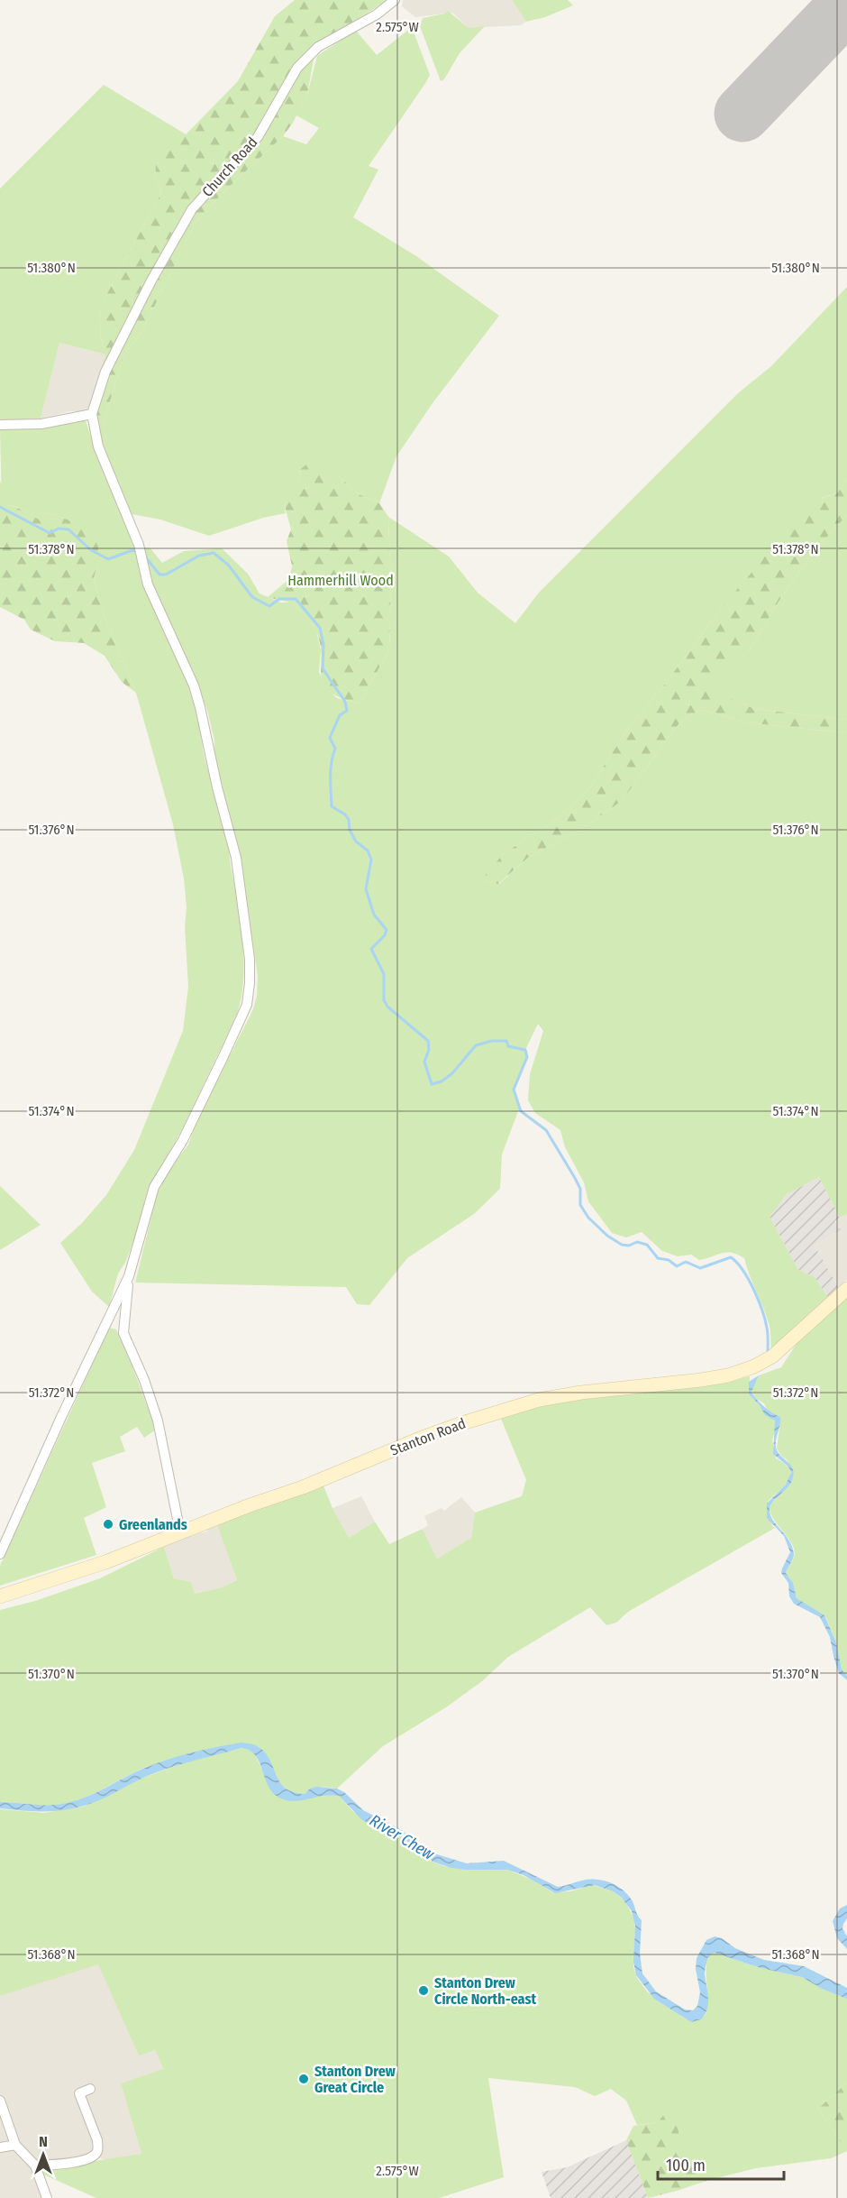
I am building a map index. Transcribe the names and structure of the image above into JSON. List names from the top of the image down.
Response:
{
  "streets": {
    "main road": ["Stanton Road"],
    "street": ["Church Road"]
  },
  "water": ["River Chew"],
  "parks": ["Hammerhill Wood"],
  "places": ["Greenlands", "Stanton Drew Circle North-east", "Stanton Drew Great Circle"],
  "scale_bar": "100 m",
  "north": "top",
  "coordinates": [
    "2.575°W",
    "51.380°N",
    "51.378°N",
    "51.376°N",
    "51.374°N",
    "51.372°N",
    "51.370°N",
    "51.368°N"
  ]
}
